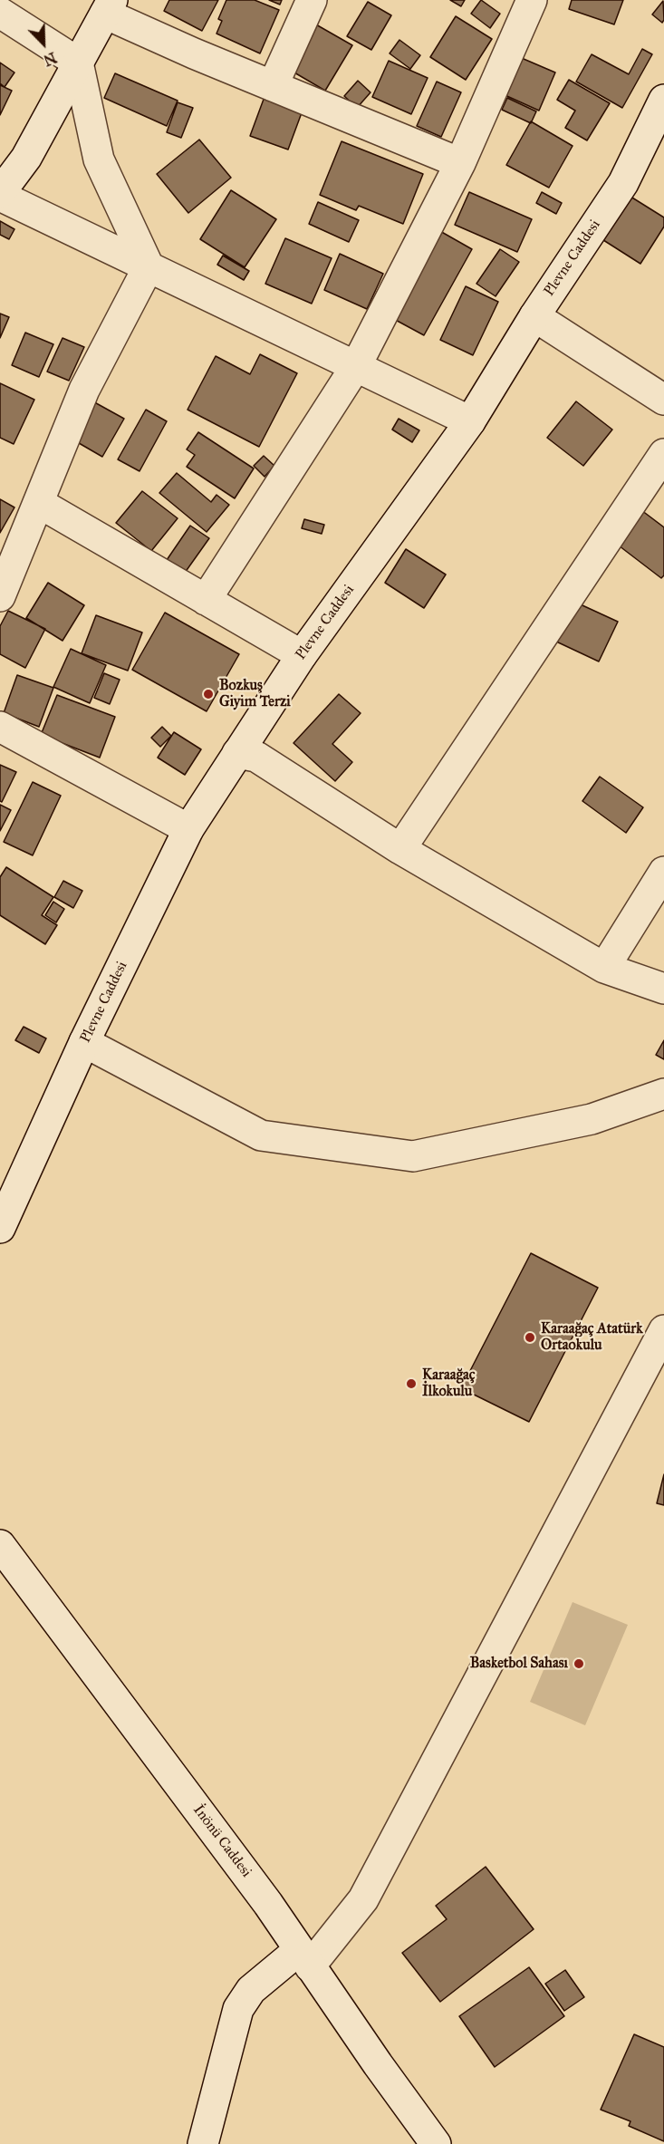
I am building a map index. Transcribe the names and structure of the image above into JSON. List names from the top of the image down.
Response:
{
  "streets": {
    "street": ["Plevne Caddesi", "İnönü Caddesi"]
  },
  "places": [
    "Bozkuş Giyim Terzi",
    "Karaağaç Atatürk Ortaokulu",
    "Karaağaç İlkokulu",
    "Basketbol Sahası"
  ],
  "north": "bottom right"
}
